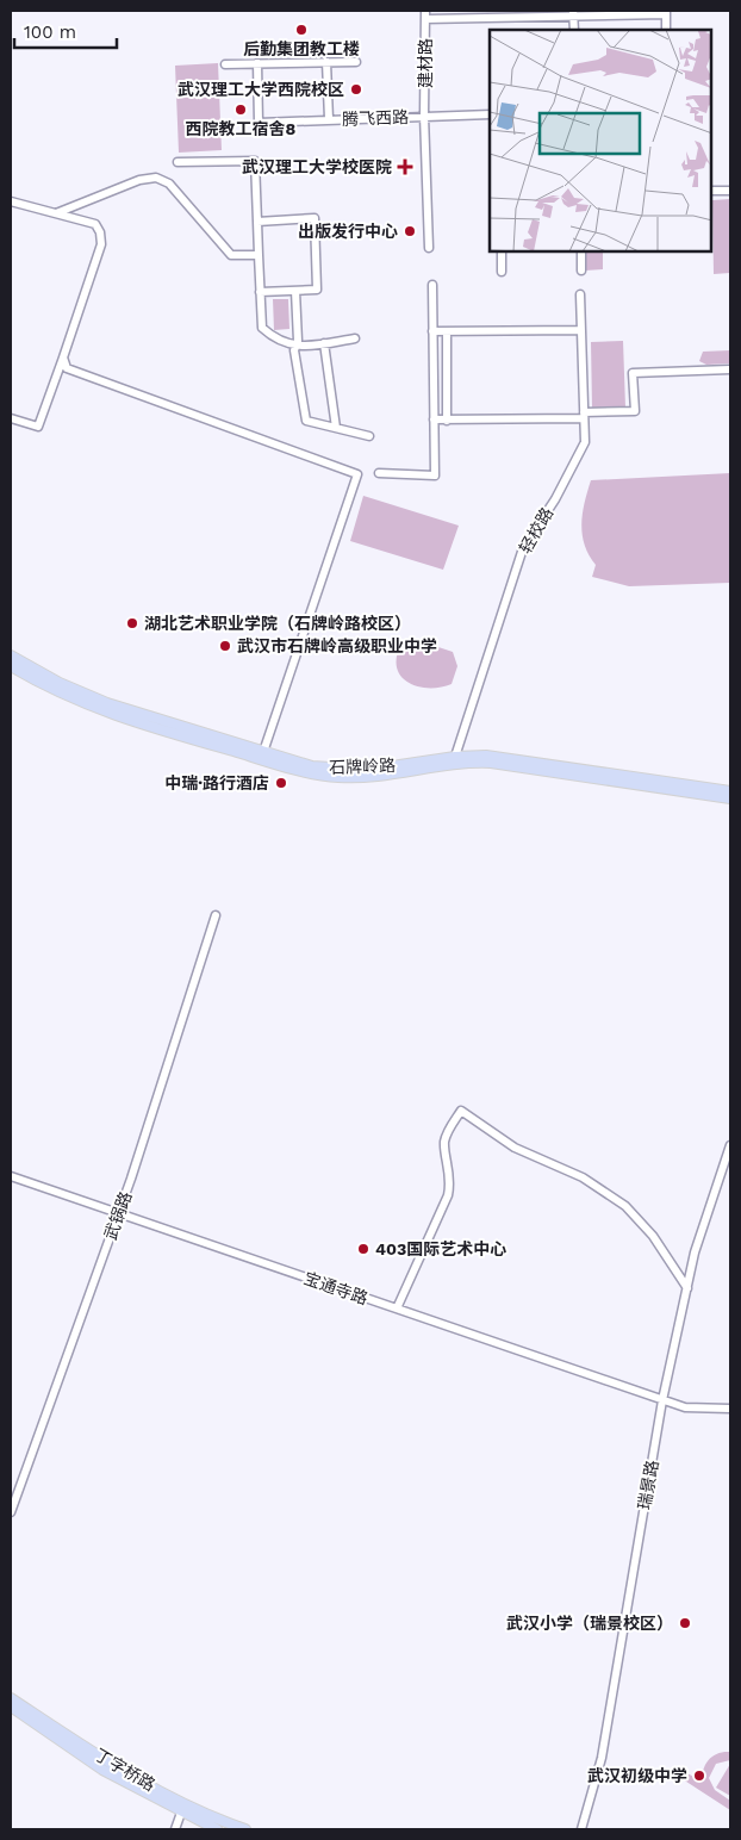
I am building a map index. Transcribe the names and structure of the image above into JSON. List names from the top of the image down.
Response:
{
  "streets": {
    "main road": ["石牌岭路", "丁字桥路"],
    "street": [
      "建材路",
      "腾飞西路",
      "轻校路",
      "武锅路",
      "宝通寺路",
      "瑞景路"
    ]
  },
  "crossings": [
    ["建材路", "腾飞西路"],
    ["轻校路", "石牌岭路"],
    ["武锅路", "宝通寺路"],
    ["宝通寺路", "瑞景路"]
  ],
  "places": {
    "other": [
      "后勤集团教工楼",
      "武汉理工大学西院校区",
      "西院教工宿舍8",
      "出版发行中心",
      "湖北艺术职业学院（石牌岭路校区）",
      "武汉市石牌岭高级职业中学",
      "中瑞·路行酒店",
      "403国际艺术中心",
      "武汉小学（瑞景校区）",
      "武汉初级中学"
    ],
    "health": ["武汉理工大学校医院"]
  },
  "scale_bar": "100 m"
}
